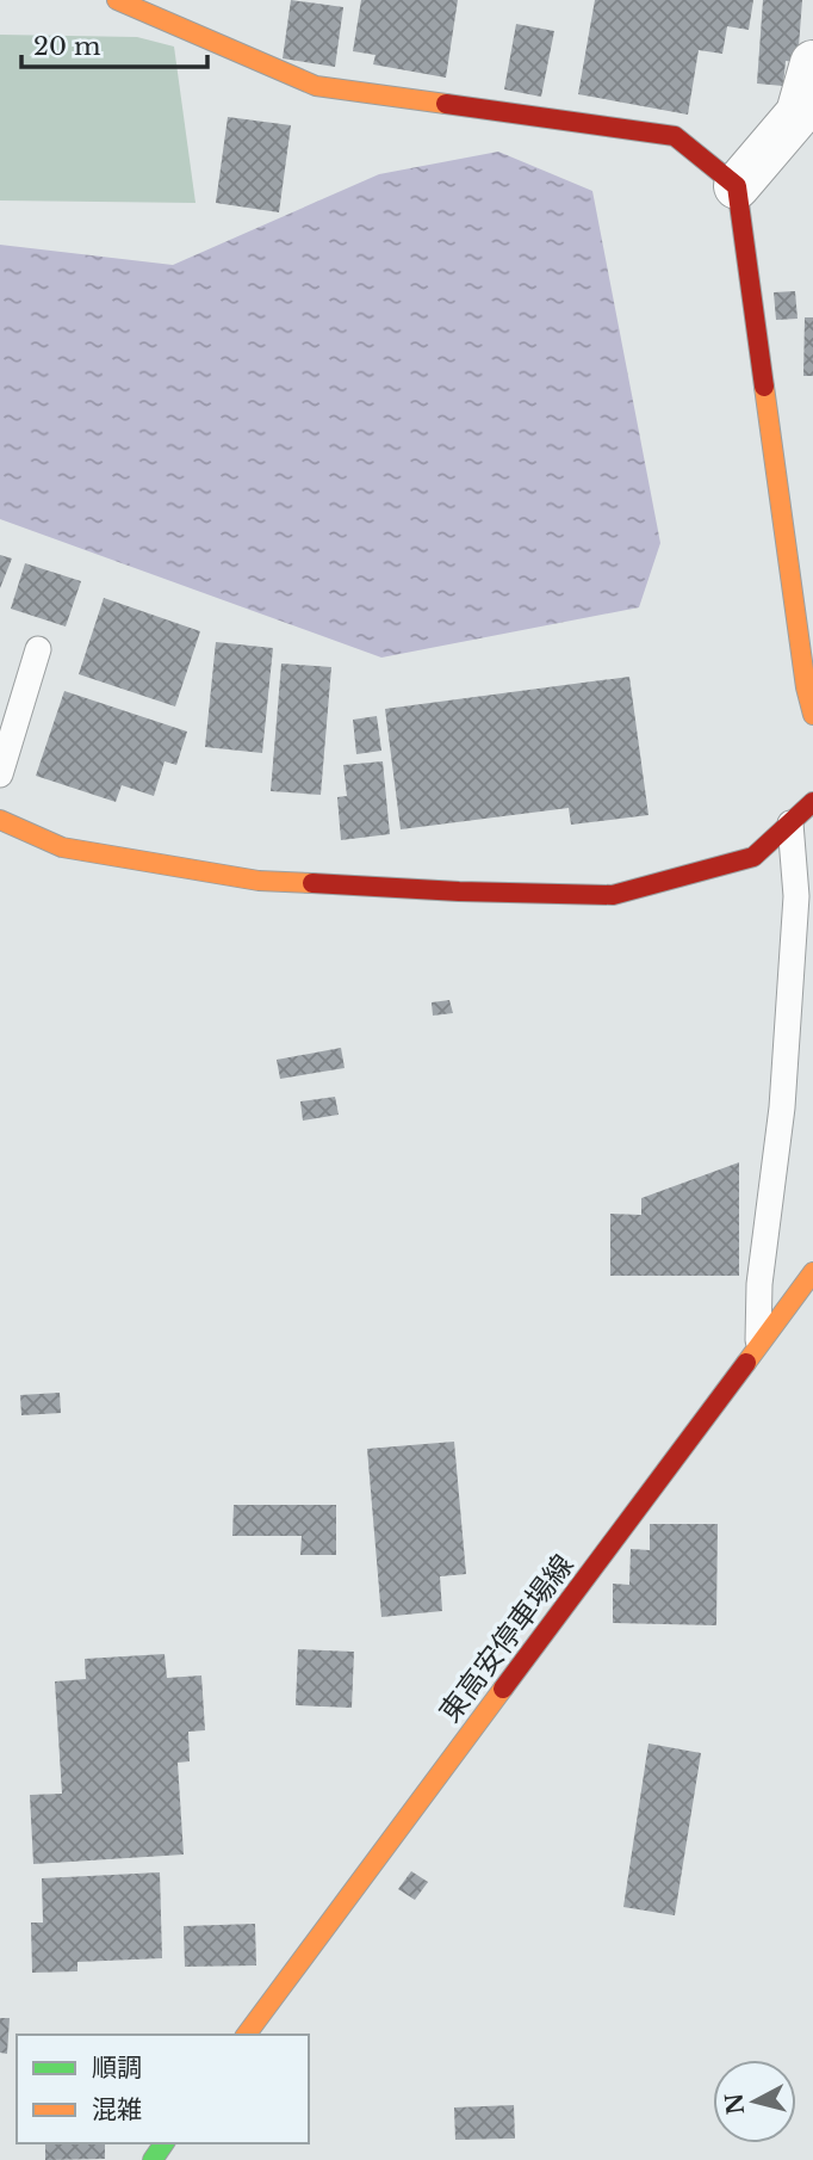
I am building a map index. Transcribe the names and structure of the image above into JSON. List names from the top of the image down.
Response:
{
  "streets": {
    "street": ["東高安停車場線"]
  },
  "legend": ["順調", "混雑"],
  "scale_bar": "20 m",
  "north": "left"
}
